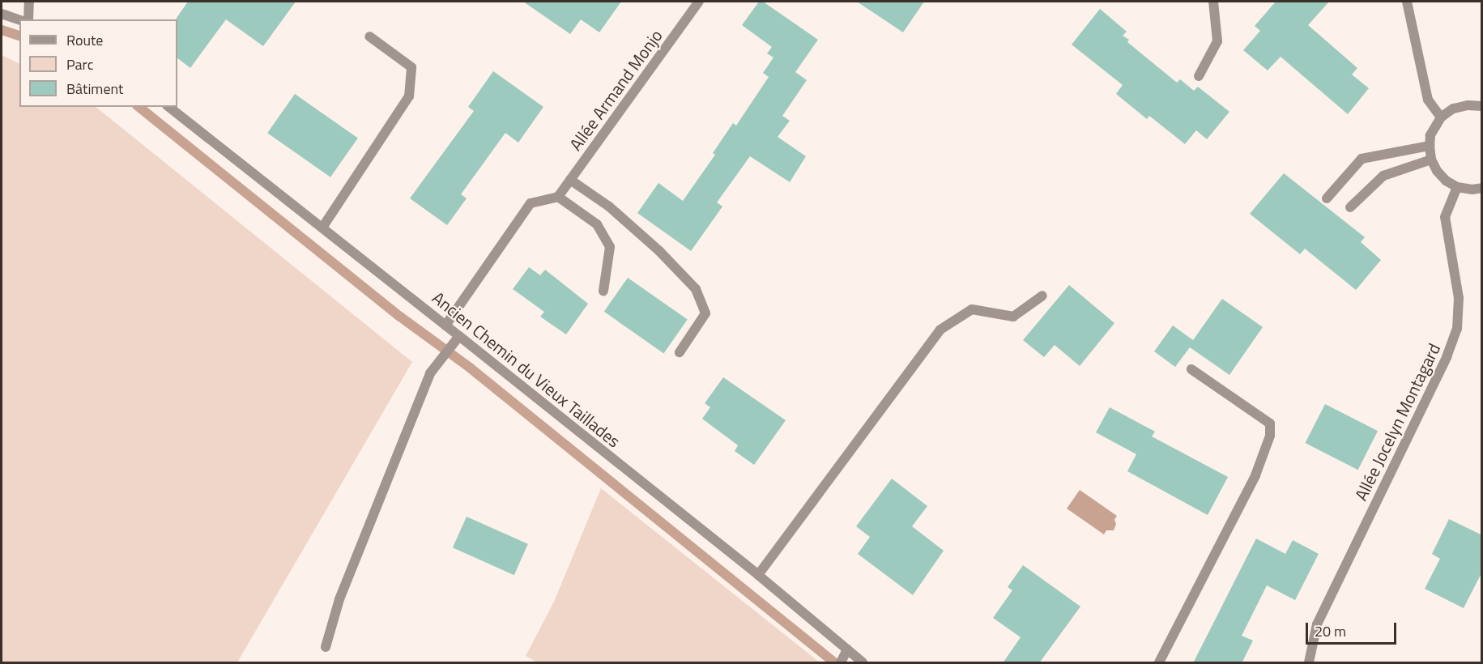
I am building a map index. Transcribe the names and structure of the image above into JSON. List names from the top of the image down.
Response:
{
  "streets": {
    "street": ["Allée Armand Monjo", "Ancien Chemin du Vieux Taillades", "Allée Jocelyn Montagard"]
  },
  "legend": ["Route", "Parc", "Bâtiment"],
  "scale_bar": "20 m"
}
